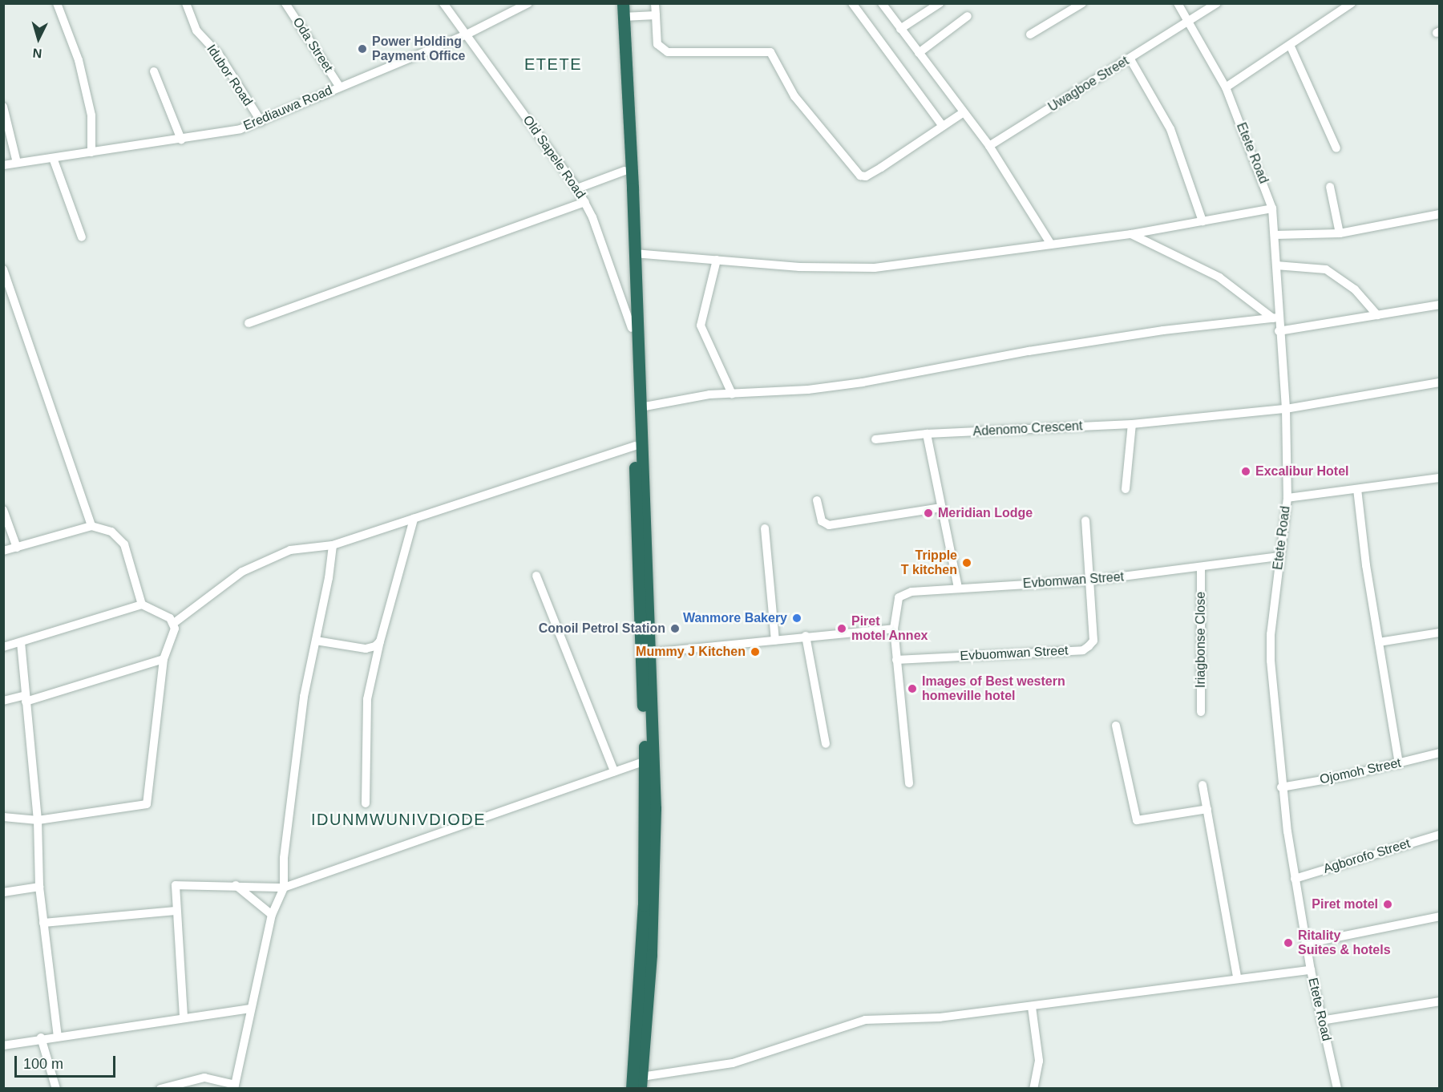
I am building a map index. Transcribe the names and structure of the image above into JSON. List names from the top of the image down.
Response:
{
  "streets": {
    "street": [
      "Oda Street",
      "Idubor Road",
      "Uwagboe Street",
      "Erediauwa Road",
      "Etete Road",
      "Old Sapele Road",
      "Adenomo Crescent",
      "Evbomwan Street",
      "Iriagbonse Close",
      "Evbuomwan Street",
      "Ojomoh Street",
      "Agborofo Street"
    ]
  },
  "crossings": [
    ["Oda Street", "Erediauwa Road"],
    ["Idubor Road", "Erediauwa Road"],
    ["Uwagboe Street", "Etete Road"],
    ["Erediauwa Road", "Old Sapele Road"],
    ["Etete Road", "Adenomo Crescent"],
    ["Etete Road", "Evbomwan Street"],
    ["Etete Road", "Ojomoh Street"],
    ["Etete Road", "Agborofo Street"],
    ["Evbomwan Street", "Iriagbonse Close"],
    ["Evbomwan Street", "Evbuomwan Street"]
  ],
  "districts": ["ETETE", "IDUNMWUNIVDIODE"],
  "places": [
    "Power Holding Payment Office",
    "Excalibur Hotel",
    "Meridian Lodge",
    "Tripple T kitchen",
    "Wanmore Bakery",
    "Conoil Petrol Station",
    "Piret motel Annex",
    "Mummy J Kitchen",
    "Images of Best western homeville hotel",
    "Piret motel",
    "Ritality Suites & hotels"
  ],
  "scale_bar": "100 m",
  "north": "bottom"
}
